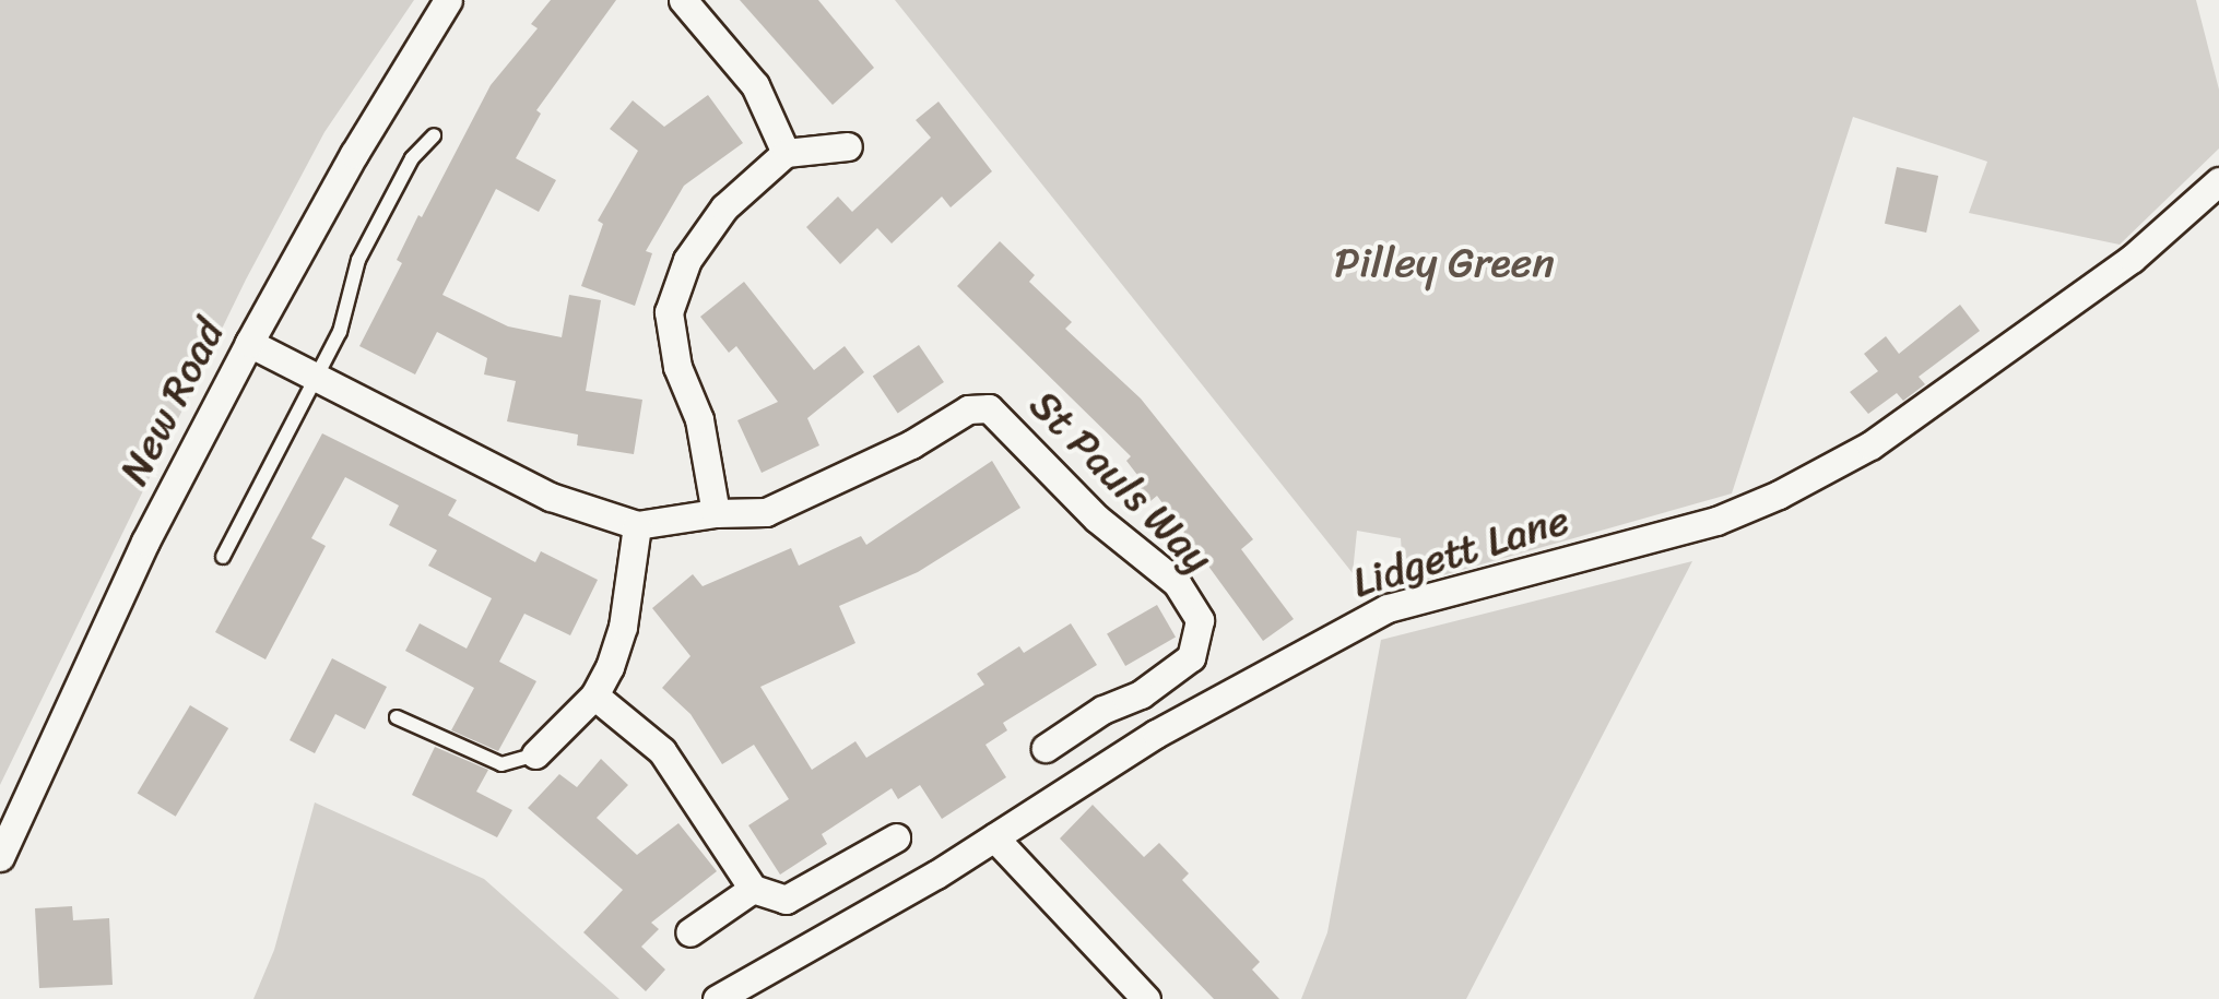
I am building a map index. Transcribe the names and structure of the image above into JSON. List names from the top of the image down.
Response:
{
  "streets": {
    "street": ["New Road", "St Pauls Way", "Lidgett Lane"]
  },
  "crossings": [
    ["New Road", "St Pauls Way"]
  ],
  "parks": ["Pilley Green"]
}
